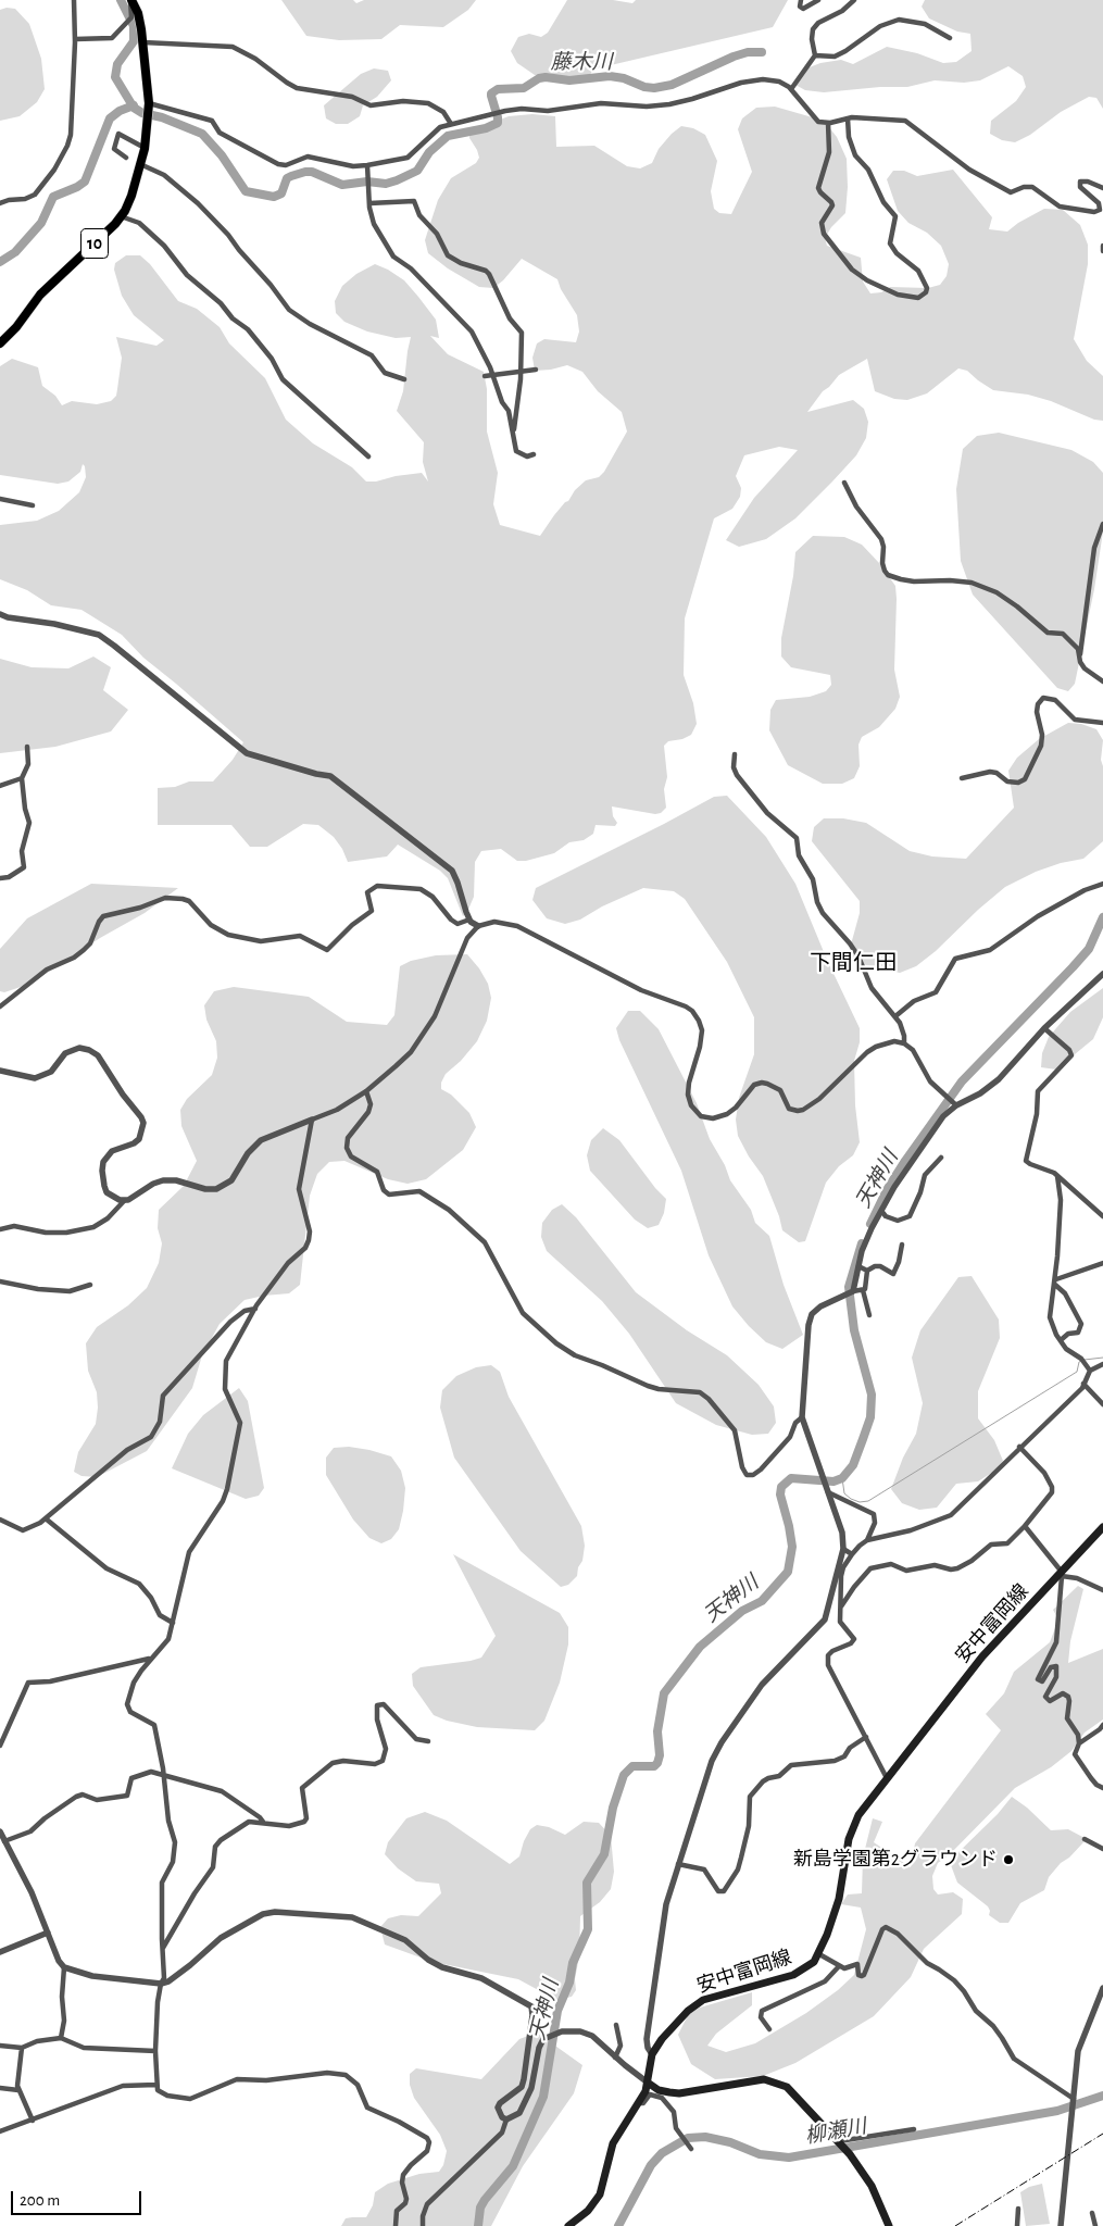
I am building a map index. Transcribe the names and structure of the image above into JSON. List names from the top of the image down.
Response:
{
  "streets": {
    "main road": ["10", "安中富岡線"]
  },
  "districts": ["下間仁田"],
  "water": ["藤木川", "天神川", "柳瀬川"],
  "places": ["新島学園第2グラウンド"],
  "scale_bar": "200 m"
}
